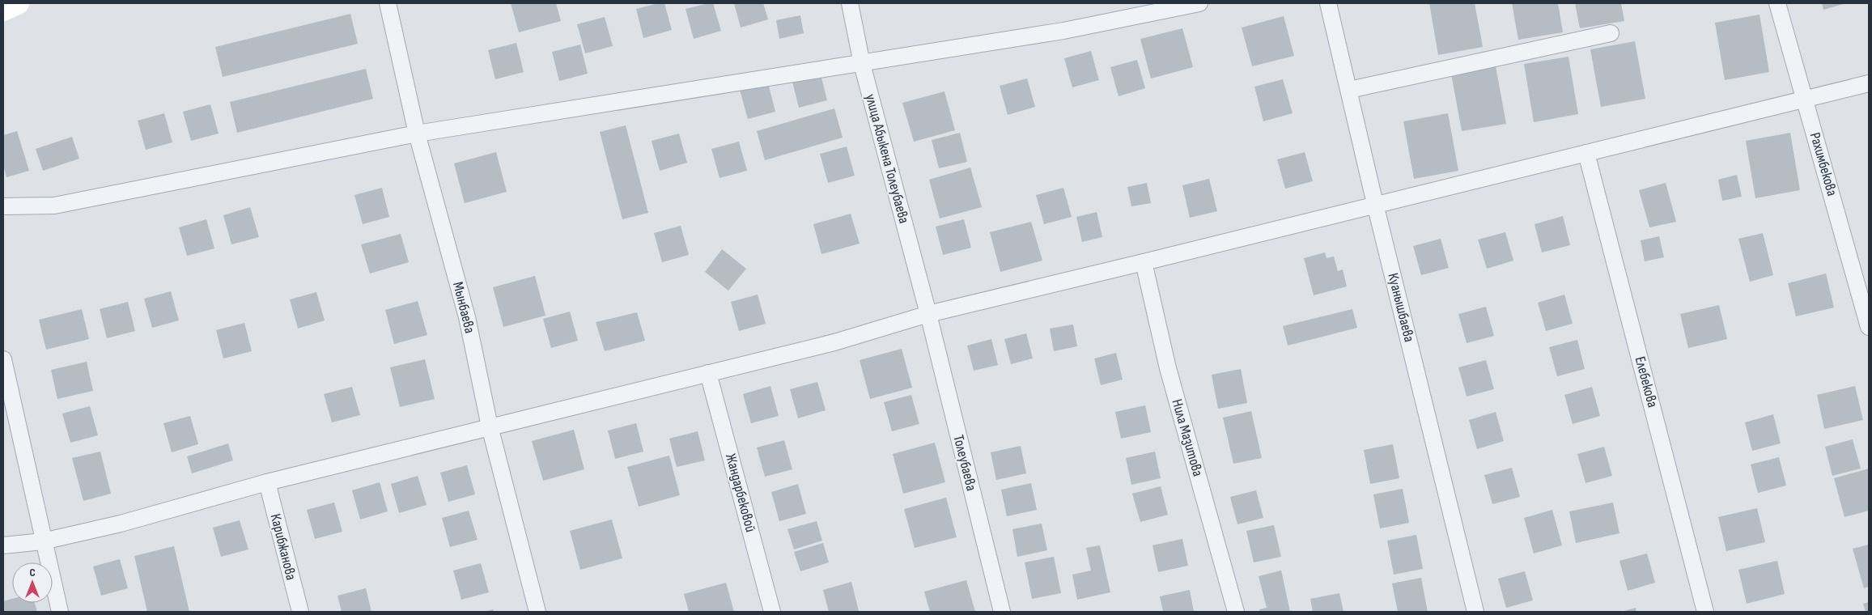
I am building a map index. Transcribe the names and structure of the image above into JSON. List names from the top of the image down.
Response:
{
  "streets": {
    "street": [
      "улица Абыкена Толеубаева",
      "Рахимбекова",
      "Мынбаева",
      "Куанышбаева",
      "Елебекова",
      "Нила Мазитова",
      "Толеубаева",
      "Жандарбековой",
      "Карибжанова"
    ]
  },
  "crossings": [
    ["улица Абыкена Толеубаева", "Толеубаева"]
  ],
  "north": "top"
}
